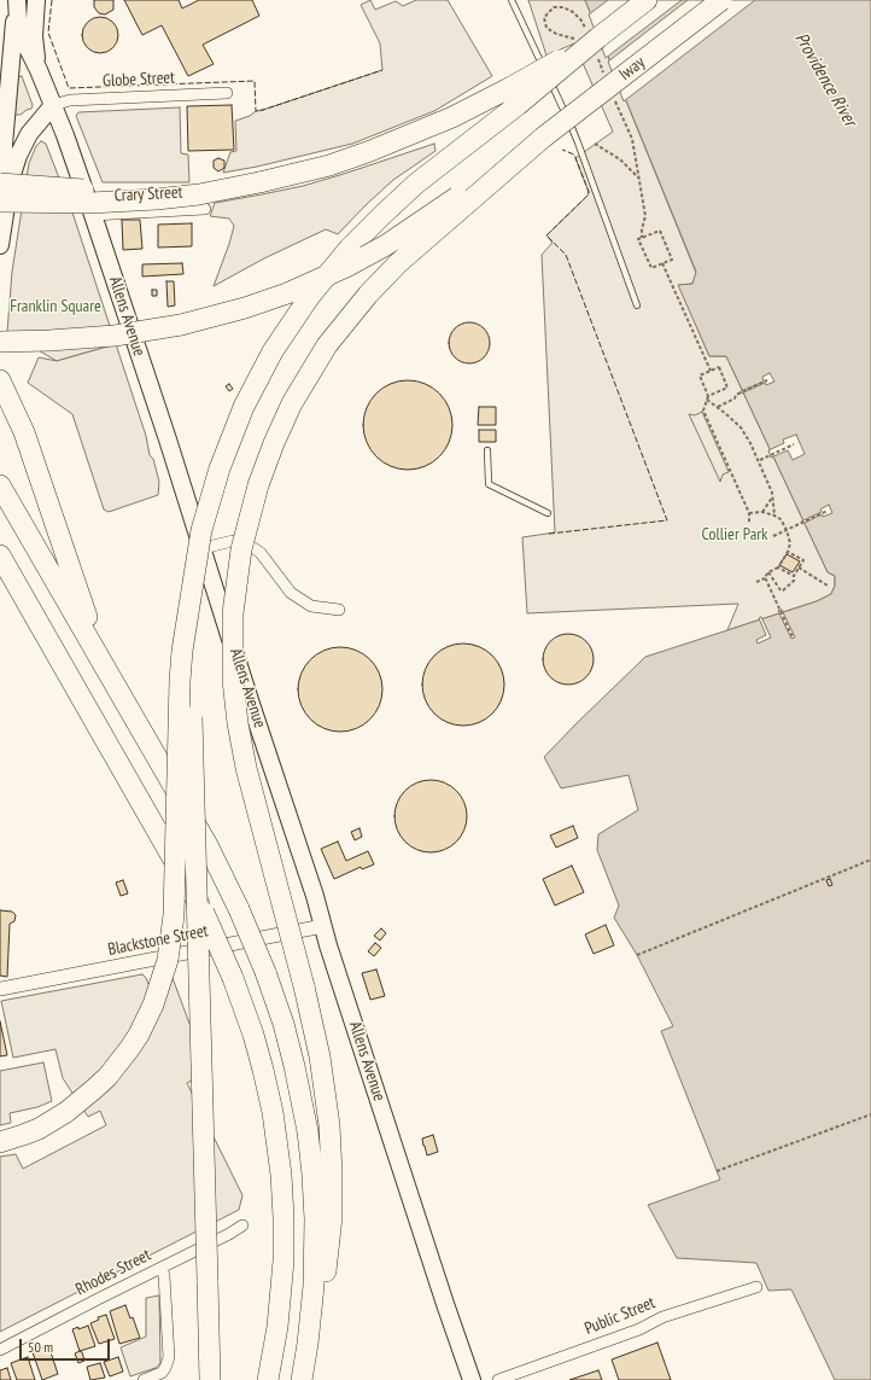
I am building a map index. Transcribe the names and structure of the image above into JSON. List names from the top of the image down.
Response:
{
  "streets": {
    "highway": ["Iway"],
    "main road": ["Allens Avenue"],
    "street": [
      "Globe Street",
      "Crary Street",
      "Blackstone Street",
      "Rhodes Street",
      "Public Street"
    ]
  },
  "crossings": [
    ["Globe Street", "Allens Avenue"],
    ["Crary Street", "Allens Avenue"],
    ["Allens Avenue", "Blackstone Street"]
  ],
  "water": ["Providence River"],
  "parks": ["Franklin Square", "Collier Park"],
  "scale_bar": "50 m"
}
